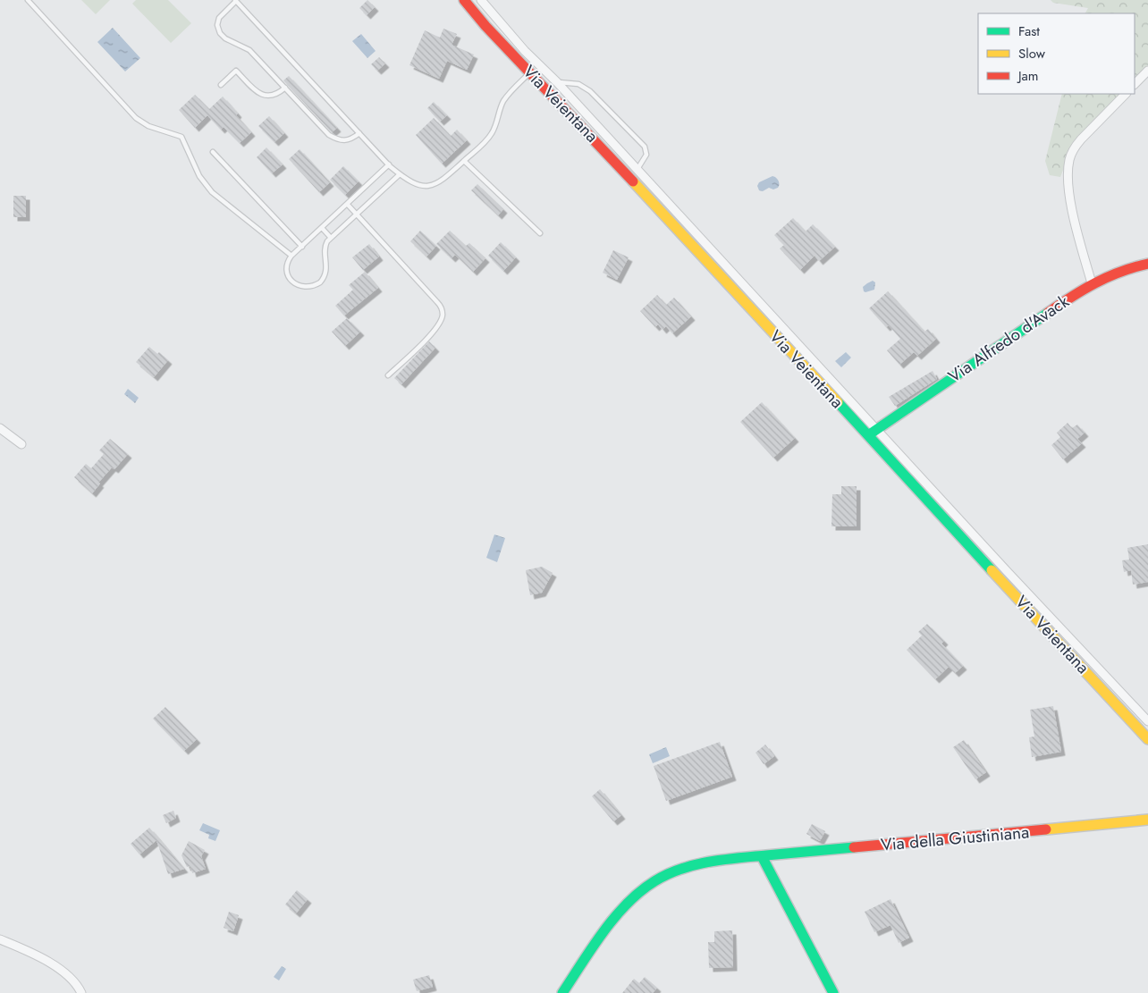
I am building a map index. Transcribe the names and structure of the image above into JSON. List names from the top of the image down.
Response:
{
  "streets": {
    "street": ["Via Veientana", "Via Alfredo d'Avack", "Via della Giustiniana"]
  },
  "crossings": [
    ["Via Veientana", "Via Alfredo d'Avack"]
  ],
  "legend": ["Fast", "Slow", "Jam"]
}
